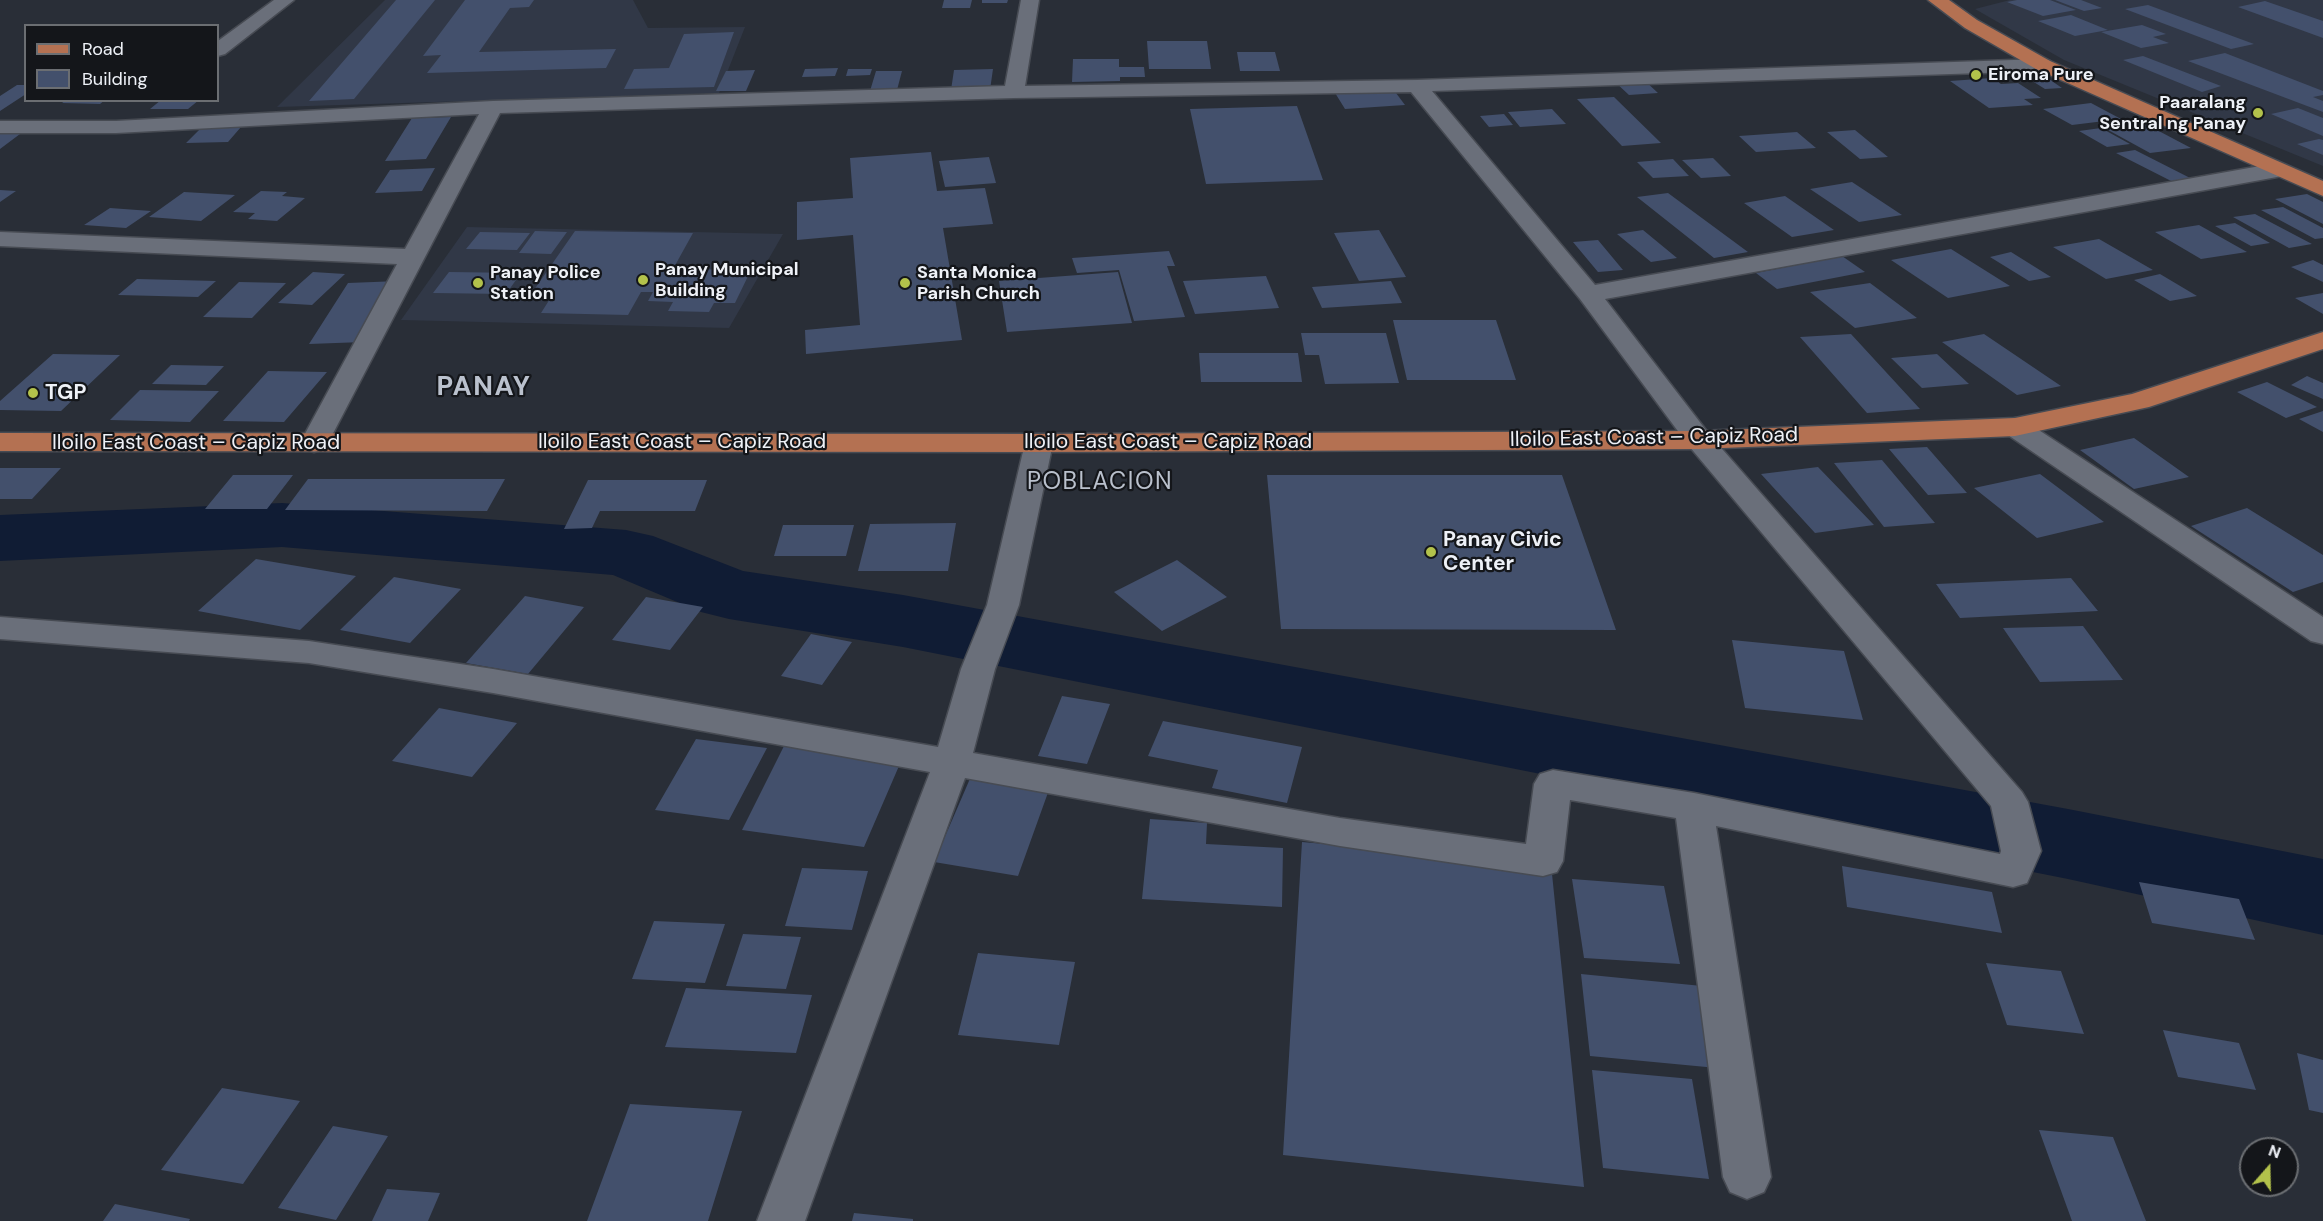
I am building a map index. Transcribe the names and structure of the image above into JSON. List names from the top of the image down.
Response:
{
  "streets": {
    "main road": ["Iloilo East Coast – Capiz Road"]
  },
  "districts": ["PANAY", "POBLACION"],
  "places": [
    "Eiroma Pure",
    "Paaralang Sentral ng Panay",
    "Panay Municipal Building",
    "Panay Police Station",
    "Santa Monica Parish Church",
    "TGP",
    "Panay Civic Center"
  ],
  "legend": ["Road", "Building"],
  "north": "top"
}
